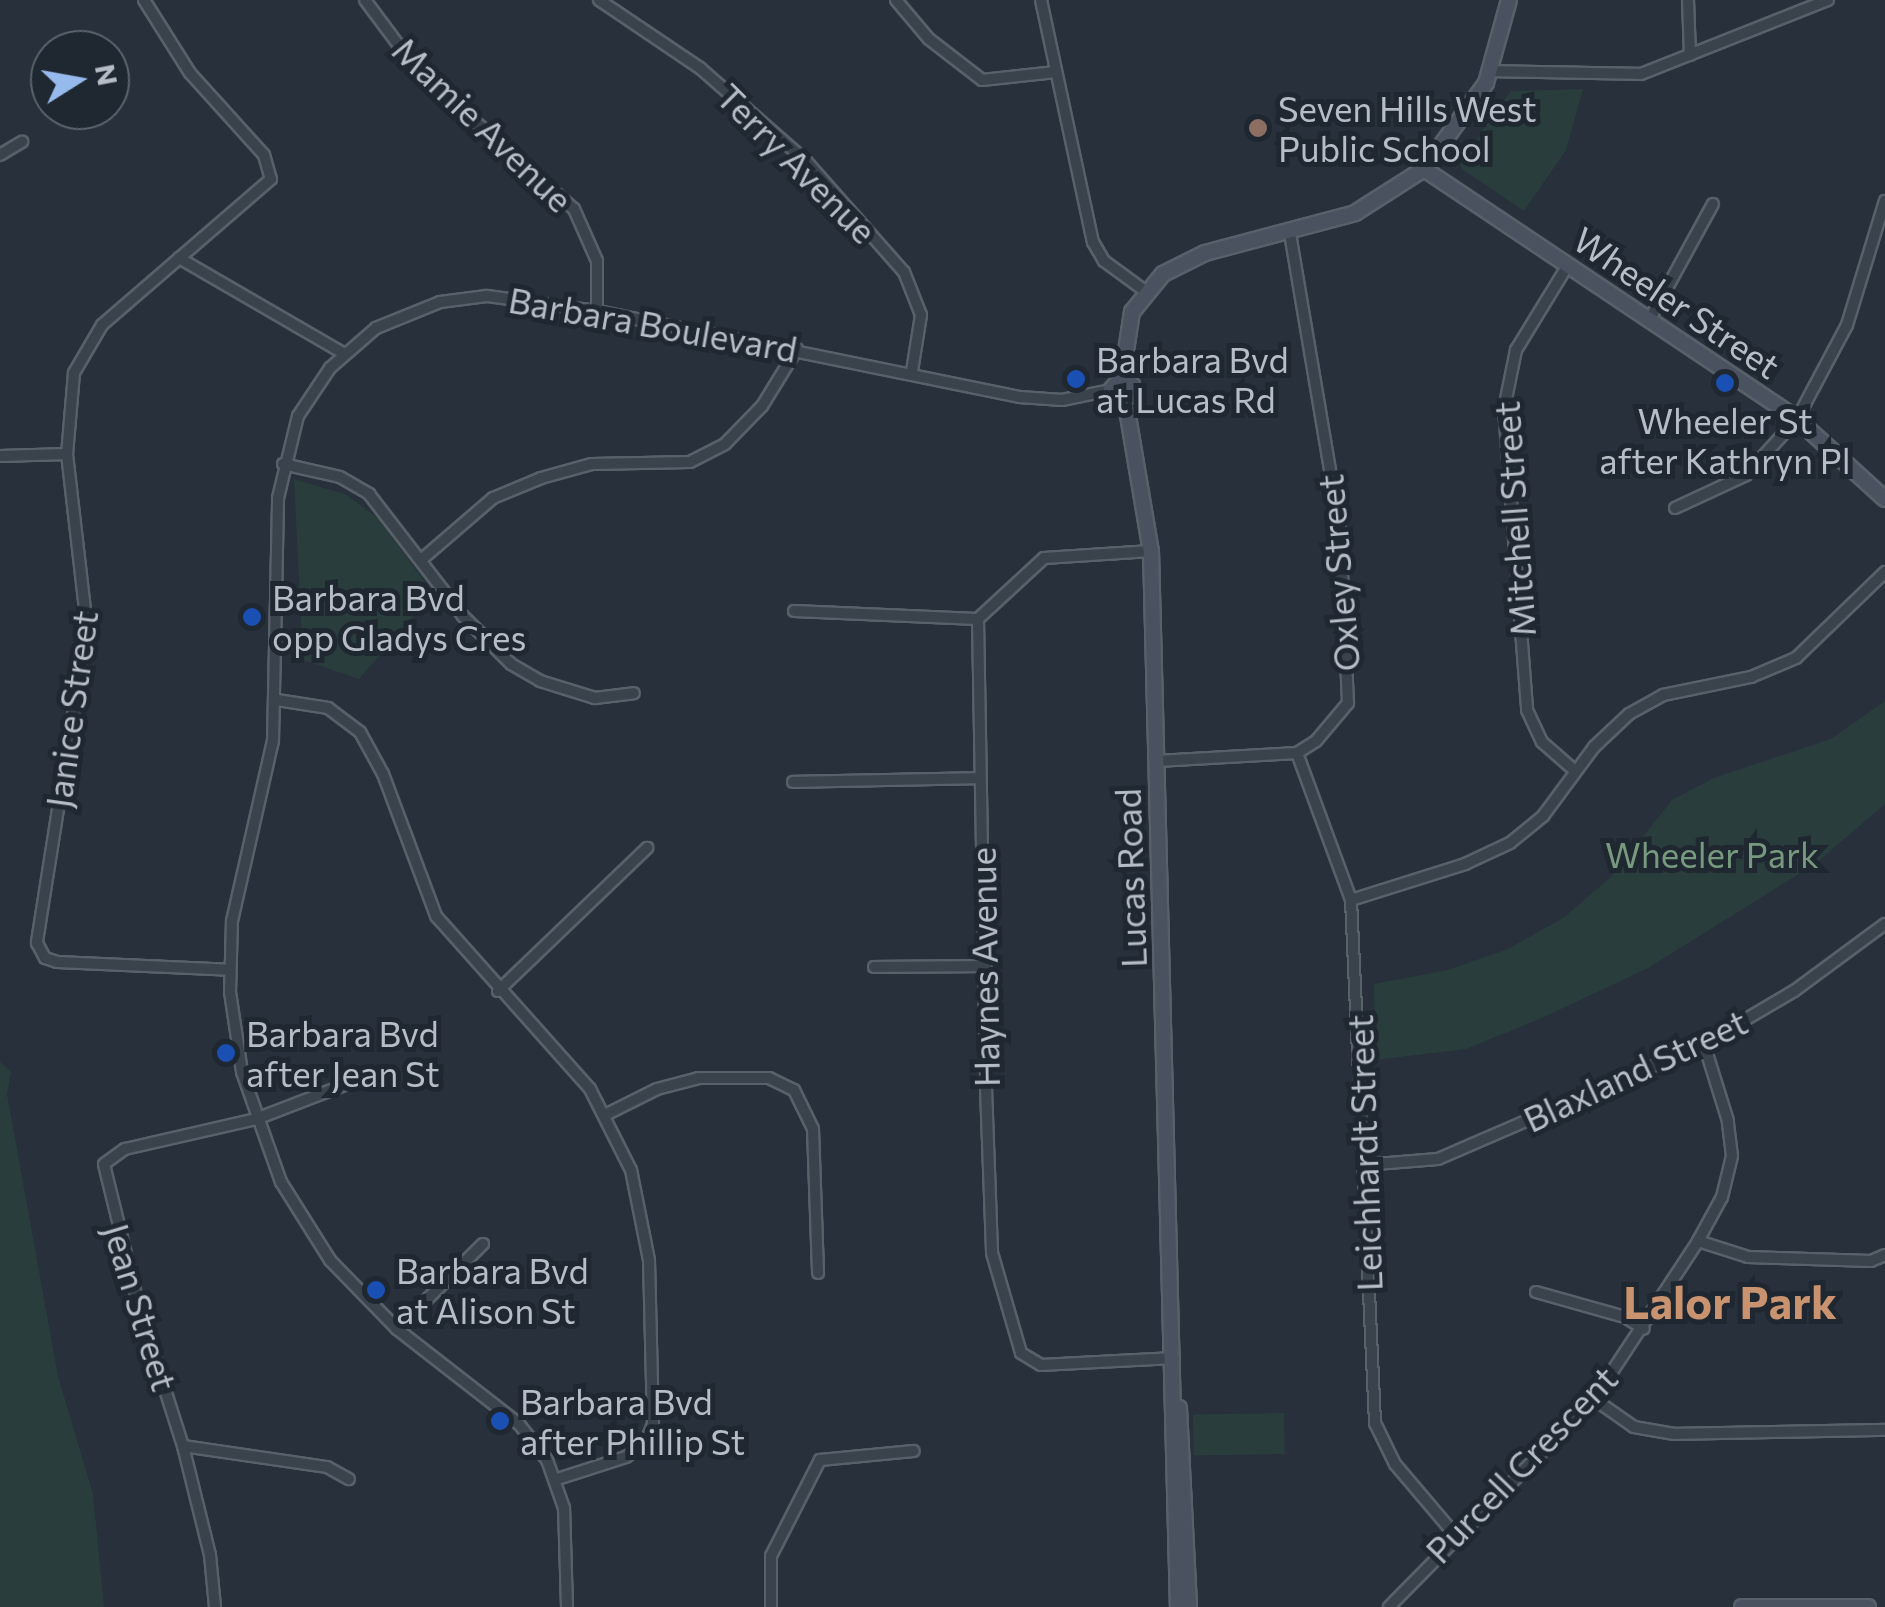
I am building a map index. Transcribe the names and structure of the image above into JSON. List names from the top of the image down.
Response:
{
  "streets": {
    "street": [
      "Mamie Avenue",
      "Terry Avenue",
      "Wheeler Street",
      "Barbara Boulevard",
      "Mitchell Street",
      "Oxley Street",
      "Janice Street",
      "Lucas Road",
      "Haynes Avenue",
      "Blaxland Street",
      "Leichhardt Street",
      "Jean Street",
      "Purcell Crescent"
    ]
  },
  "crossings": [
    ["Mamie Avenue", "Barbara Boulevard"],
    ["Terry Avenue", "Barbara Boulevard"],
    ["Wheeler Street", "Mitchell Street"],
    ["Barbara Boulevard", "Janice Street"],
    ["Barbara Boulevard", "Jean Street"],
    ["Oxley Street", "Leichhardt Street"],
    ["Lucas Road", "Haynes Avenue"],
    ["Blaxland Street", "Leichhardt Street"],
    ["Blaxland Street", "Purcell Crescent"],
    ["Leichhardt Street", "Purcell Crescent"]
  ],
  "districts": ["Lalor Park"],
  "parks": ["Wheeler Park"],
  "places": [
    "Seven Hills West Public School",
    "Barbara Bvd at Lucas Rd",
    "Wheeler St after Kathryn Pl",
    "Barbara Bvd opp Gladys Cres",
    "Barbara Bvd after Jean St",
    "Barbara Bvd at Alison St",
    "Barbara Bvd after Phillip St"
  ],
  "north": "right"
}
